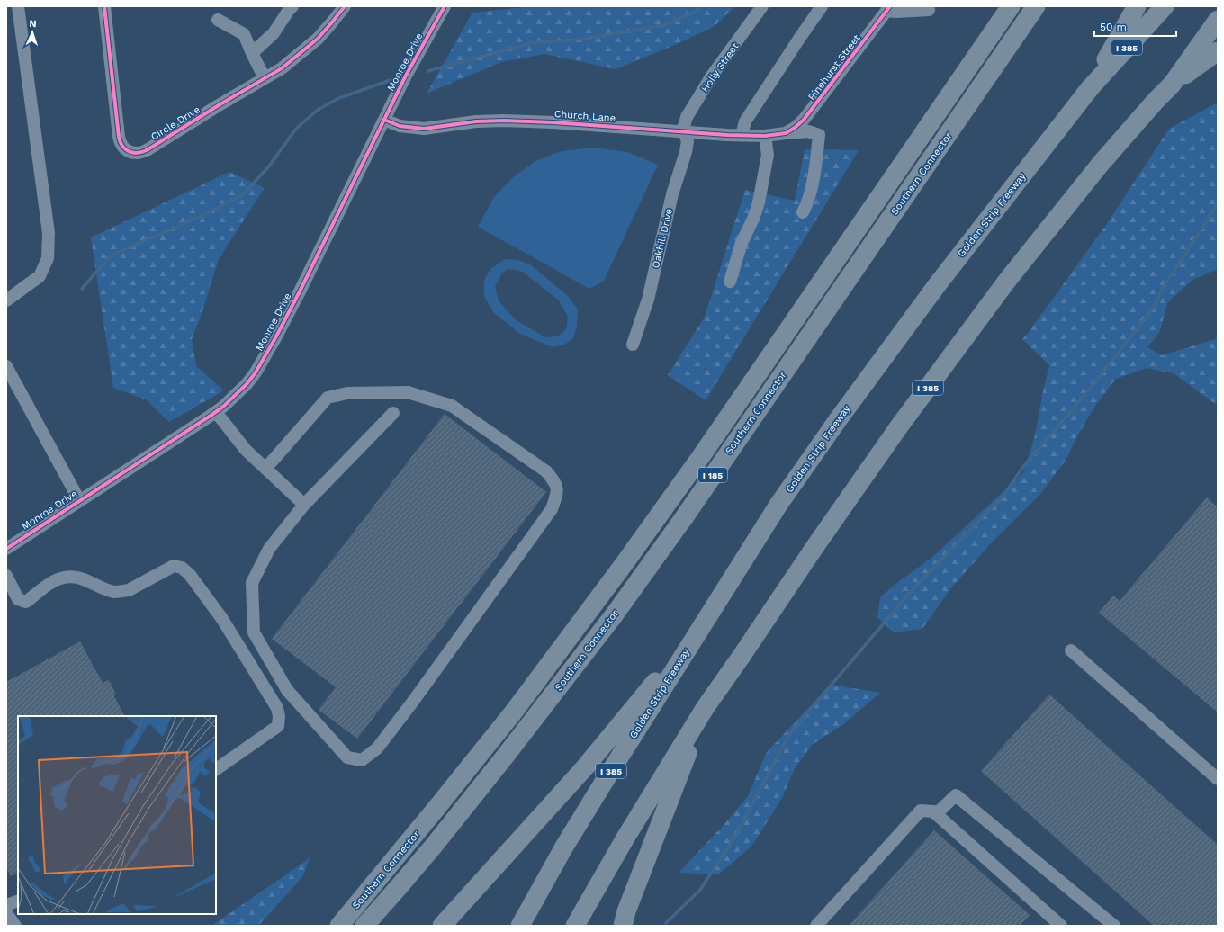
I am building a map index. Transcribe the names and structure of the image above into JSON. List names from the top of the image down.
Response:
{
  "streets": {
    "highway": [
      "I 385",
      "Southern Connector",
      "Golden Strip Freeway",
      "I 185"
    ],
    "street": [
      "Monroe Drive",
      "Holly Street",
      "Pinehurst Street",
      "Church Lane",
      "Circle Drive",
      "Oakhill Drive"
    ]
  },
  "crossings": [
    ["Monroe Drive", "Church Lane"],
    ["Holly Street", "Church Lane"],
    ["Holly Street", "Oakhill Drive"],
    ["Pinehurst Street", "Church Lane"],
    ["Church Lane", "Oakhill Drive"]
  ],
  "scale_bar": "50 m",
  "north": "top"
}
